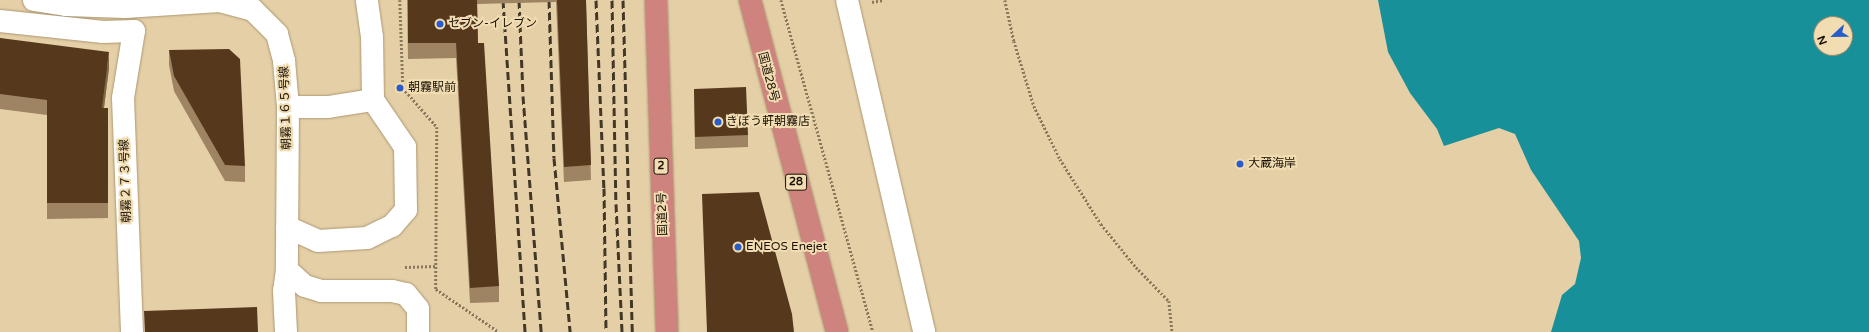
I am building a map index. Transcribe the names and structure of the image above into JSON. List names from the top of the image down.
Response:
{
  "streets": {
    "highway": [
      "国道28号",
      "2",
      "28",
      "国道2号"
    ],
    "street": ["朝霧１６５号線", "朝霧２７３号線"]
  },
  "places": [
    "セブン-イレブン",
    "朝霧駅前",
    "きぼう軒朝霧店",
    "大蔵海岸",
    "ENEOS Enejet"
  ],
  "north": "left"
}
